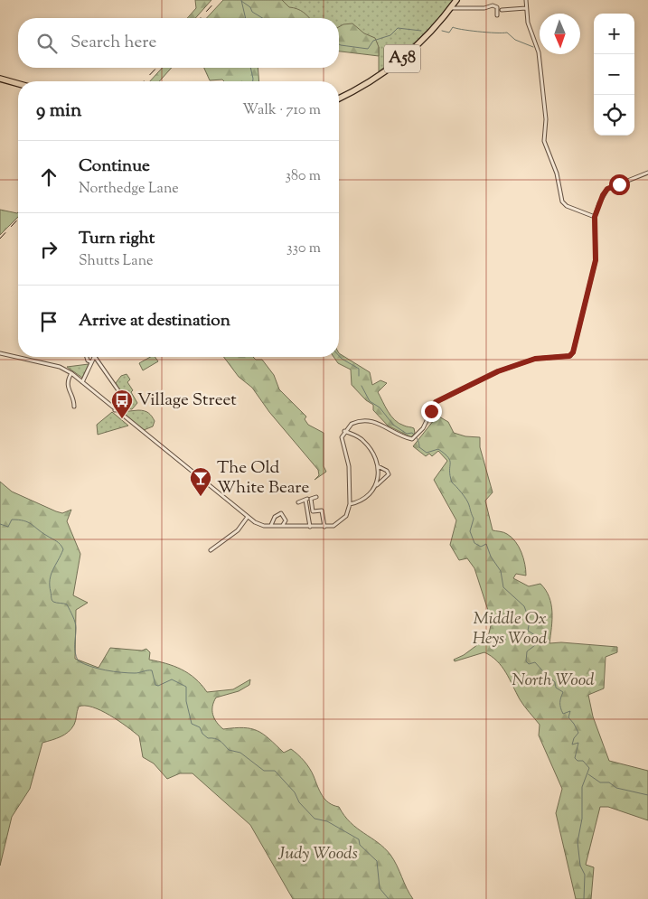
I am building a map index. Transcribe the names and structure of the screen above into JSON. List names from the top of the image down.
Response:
{
  "streets": {
    "highway": ["A58"]
  },
  "parks": ["Middle Ox Heys Wood", "North Wood", "Judy Woods"],
  "places": {
    "bus stop": ["Village Street"],
    "bar": ["The Old White Beare"]
  },
  "north": "bottom",
  "page": {
    "map_buttons": ["+", "−"],
    "search": "Search here",
    "heading": ["9 min", "Walk · 710 m"],
    "list": [
      ["Continue", "Northedge Lane", "380 m"],
      ["Turn right", "Shutts Lane", "330 m"],
      "Arrive at destination"
    ]
  }
}
